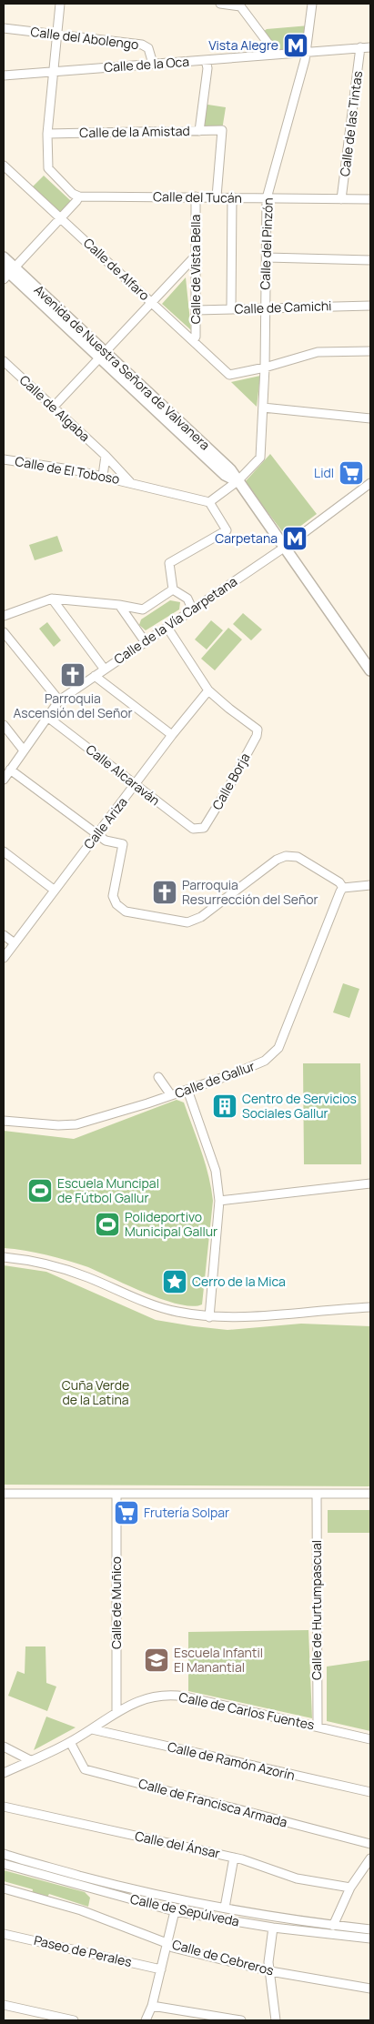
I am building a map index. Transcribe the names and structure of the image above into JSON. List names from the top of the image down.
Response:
{
  "streets": {
    "main road": ["Avenida de Nuestra Señora de Valvanera"],
    "street": [
      "Calle del Abolengo",
      "Calle de la Oca",
      "Calle de las Tintas",
      "Calle de la Amistad",
      "Calle del Tucán",
      "Calle del Pinzón",
      "Calle de Alfaro",
      "Calle de Vista Bella",
      "Calle de Camichi",
      "Calle de Algaba",
      "Calle de El Toboso",
      "Calle de la Vía Carpetana",
      "Calle Alcaraván",
      "Calle Borja",
      "Calle Ariza",
      "Calle de Gallur",
      "Calle de Muñico",
      "Calle de Hurtumpascual",
      "Calle de Carlos Fuentes",
      "Calle de Ramón Azorín",
      "Calle de Francisca Armada",
      "Calle del Ánsar",
      "Calle de Sepúlveda",
      "Paseo de Perales",
      "Calle de Cebreros"
    ]
  },
  "crossings": [
    ["Calle del Abolengo", "Calle de la Oca"],
    ["Calle de la Oca", "Calle de las Tintas"],
    ["Calle de la Oca", "Calle del Pinzón"],
    ["Calle de las Tintas", "Calle del Tucán"],
    ["Calle de la Amistad", "Calle del Tucán"],
    ["Calle del Tucán", "Calle del Pinzón"],
    ["Calle del Tucán", "Calle de Vista Bella"],
    ["Calle del Pinzón", "Calle de Alfaro"],
    ["Calle del Pinzón", "Calle de Camichi"],
    ["Calle del Pinzón", "Avenida de Nuestra Señora de Valvanera"],
    ["Calle del Pinzón", "Calle de El Toboso"],
    ["Calle de Alfaro", "Calle de Vista Bella"],
    ["Calle de Vista Bella", "Calle de Camichi"],
    ["Avenida de Nuestra Señora de Valvanera", "Calle de la Vía Carpetana"],
    ["Calle de Algaba", "Calle de El Toboso"],
    ["Calle de la Vía Carpetana", "Calle Alcaraván"],
    ["Calle Alcaraván", "Calle Borja"],
    ["Calle Alcaraván", "Calle Ariza"],
    ["Calle Borja", "Calle Ariza"],
    ["Calle de Muñico", "Calle de Carlos Fuentes"],
    ["Calle de Hurtumpascual", "Calle de Carlos Fuentes"],
    ["Calle de Carlos Fuentes", "Calle de Ramón Azorín"],
    ["Calle de Carlos Fuentes", "Calle de Francisca Armada"]
  ],
  "parks": ["Cuña Verde de la Latina"],
  "places": {
    "metro station": ["Vista Alegre", "Carpetana"],
    "supermarket": ["Lidl", "Frutería Solpar"],
    "church": ["Parroquia Ascensión del Señor", "Parroquia Resurrección del Señor"],
    "building": ["Centro de Servicios Sociales Gallur"],
    "sports": ["Escuela Muncipal de Fútbol Gallur", "Polideportivo Municipal Gallur"],
    "place": ["Cerro de la Mica"],
    "school or university": ["Escuela Infantil El Manantial"]
  }
}
